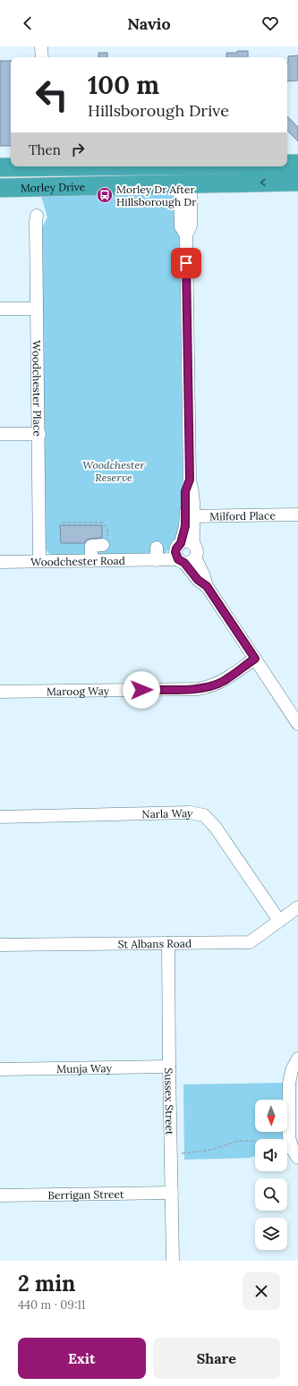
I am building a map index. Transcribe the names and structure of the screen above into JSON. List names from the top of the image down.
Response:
{
  "streets": {
    "highway": ["Morley Drive"],
    "street": [
      "Woodchester Place",
      "Milford Place",
      "Woodchester Road",
      "Maroog Way",
      "Narla Way",
      "St Albans Road",
      "Munja Way",
      "Sussex Street",
      "Berrigan Street"
    ]
  },
  "crossings": [
    ["Woodchester Place", "Woodchester Road"],
    ["Narla Way", "St Albans Road"],
    ["St Albans Road", "Sussex Street"],
    ["Munja Way", "Sussex Street"],
    ["Sussex Street", "Berrigan Street"]
  ],
  "parks": ["Woodchester Reserve"],
  "places": {
    "bus stop": ["Morley Dr After Hillsborough Dr"]
  },
  "north": "bottom",
  "page": {
    "header": "Navio",
    "turn": ["100 m", "Hillsborough Drive"],
    "then": "Then",
    "heading": ["2 min", "440 m · 09:11"],
    "buttons": ["Exit", "Share"]
  }
}
